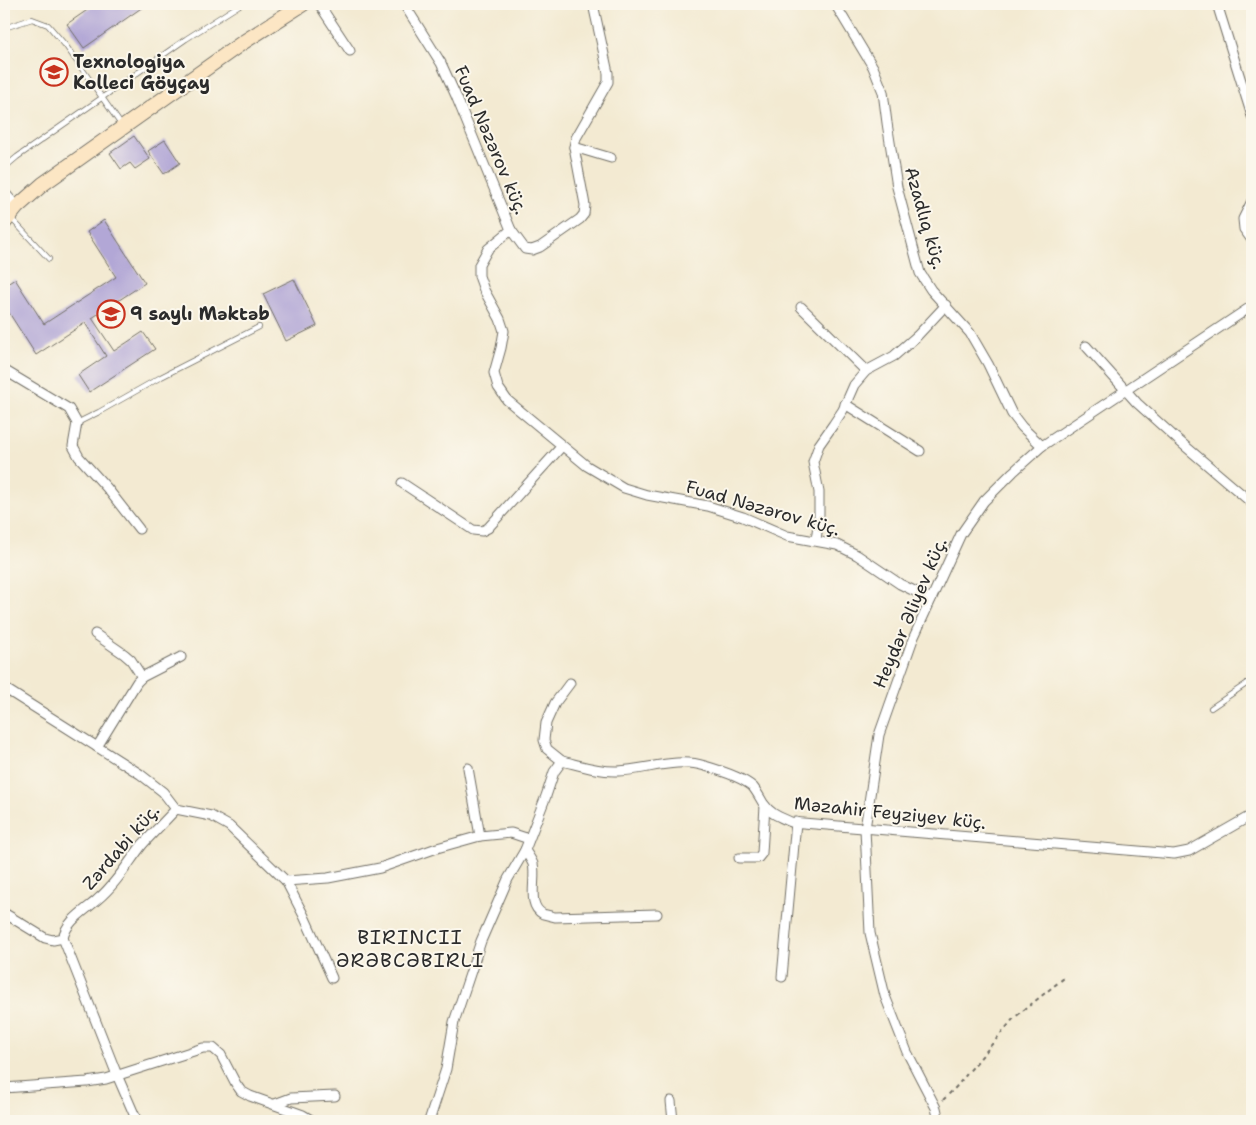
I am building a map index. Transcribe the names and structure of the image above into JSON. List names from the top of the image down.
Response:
{
  "streets": {
    "street": [
      "Fuad Nəzərov küç.",
      "Azadlıq küç.",
      "Heydər Əliyev küç.",
      "Məzahir Feyziyev küç.",
      "Zərdabi küç."
    ]
  },
  "crossings": [
    ["Fuad Nəzərov küç.", "Heydər Əliyev küç."],
    ["Azadlıq küç.", "Heydər Əliyev küç."],
    ["Heydər Əliyev küç.", "Məzahir Feyziyev küç."]
  ],
  "districts": ["BIRINCII ƏRƏBCƏBIRLI"],
  "places": {
    "school or university": ["Texnologiya Kolleci Göyçay", "9 saylı Məktəb"]
  }
}
